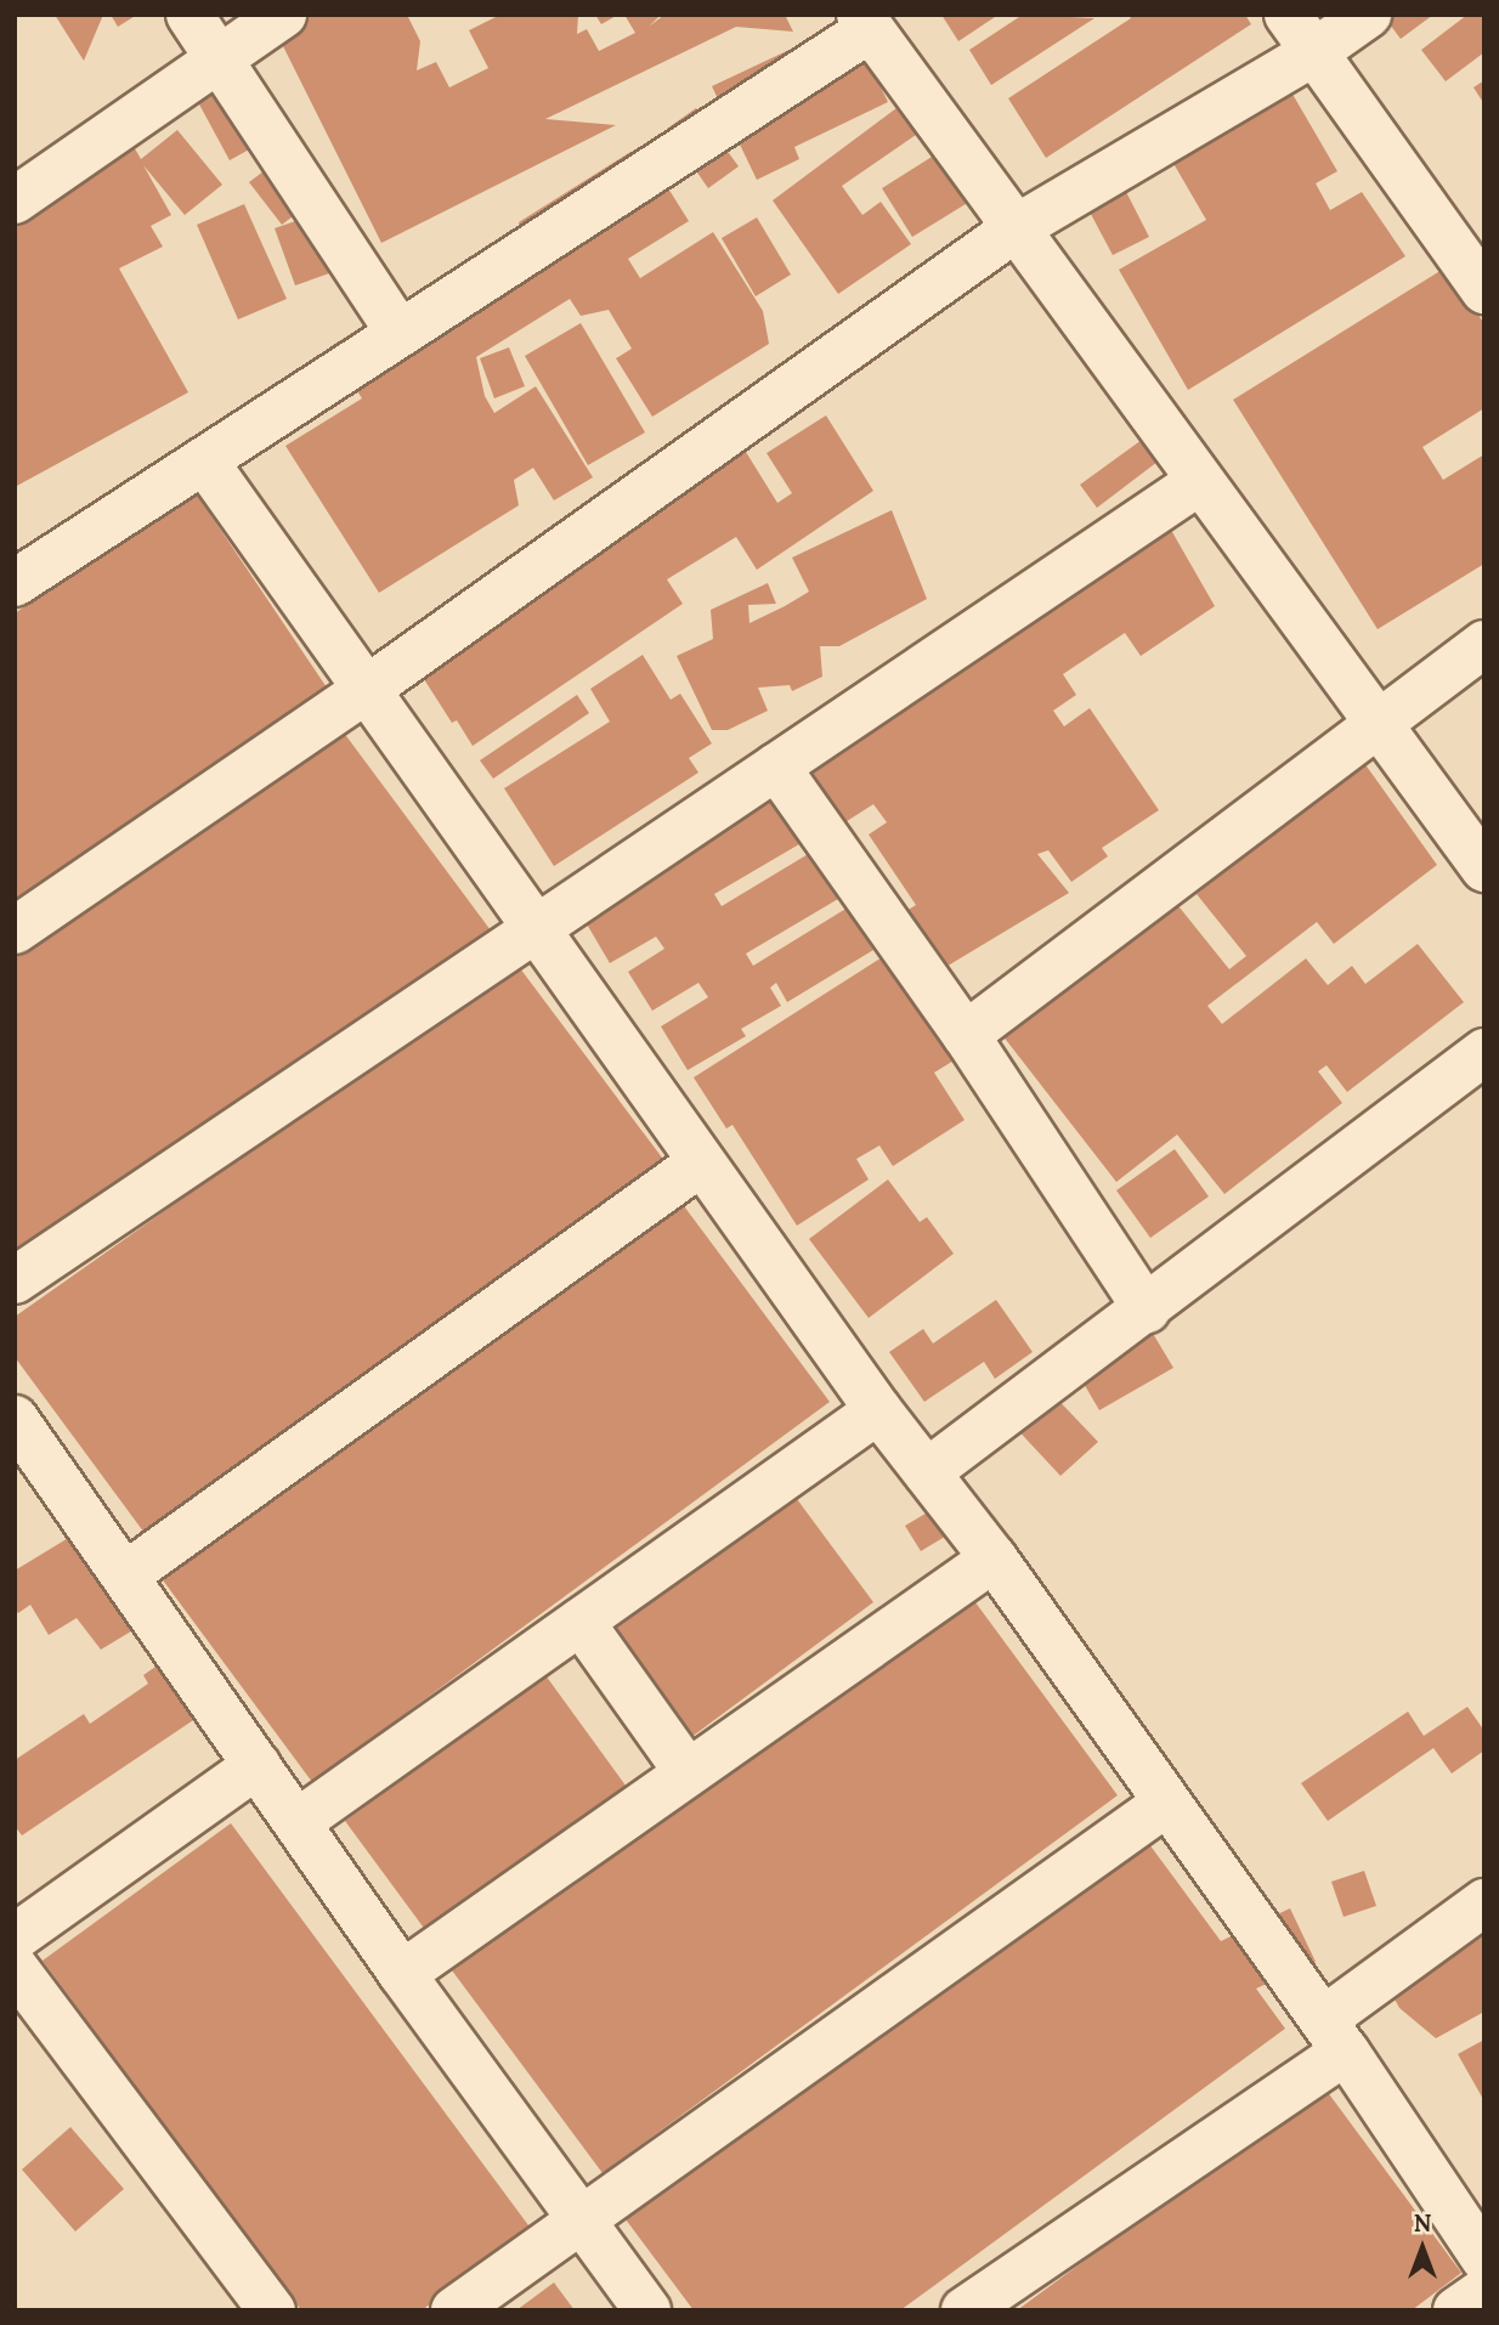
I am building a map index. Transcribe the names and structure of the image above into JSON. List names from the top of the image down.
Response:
{
  "north": "top"
}
